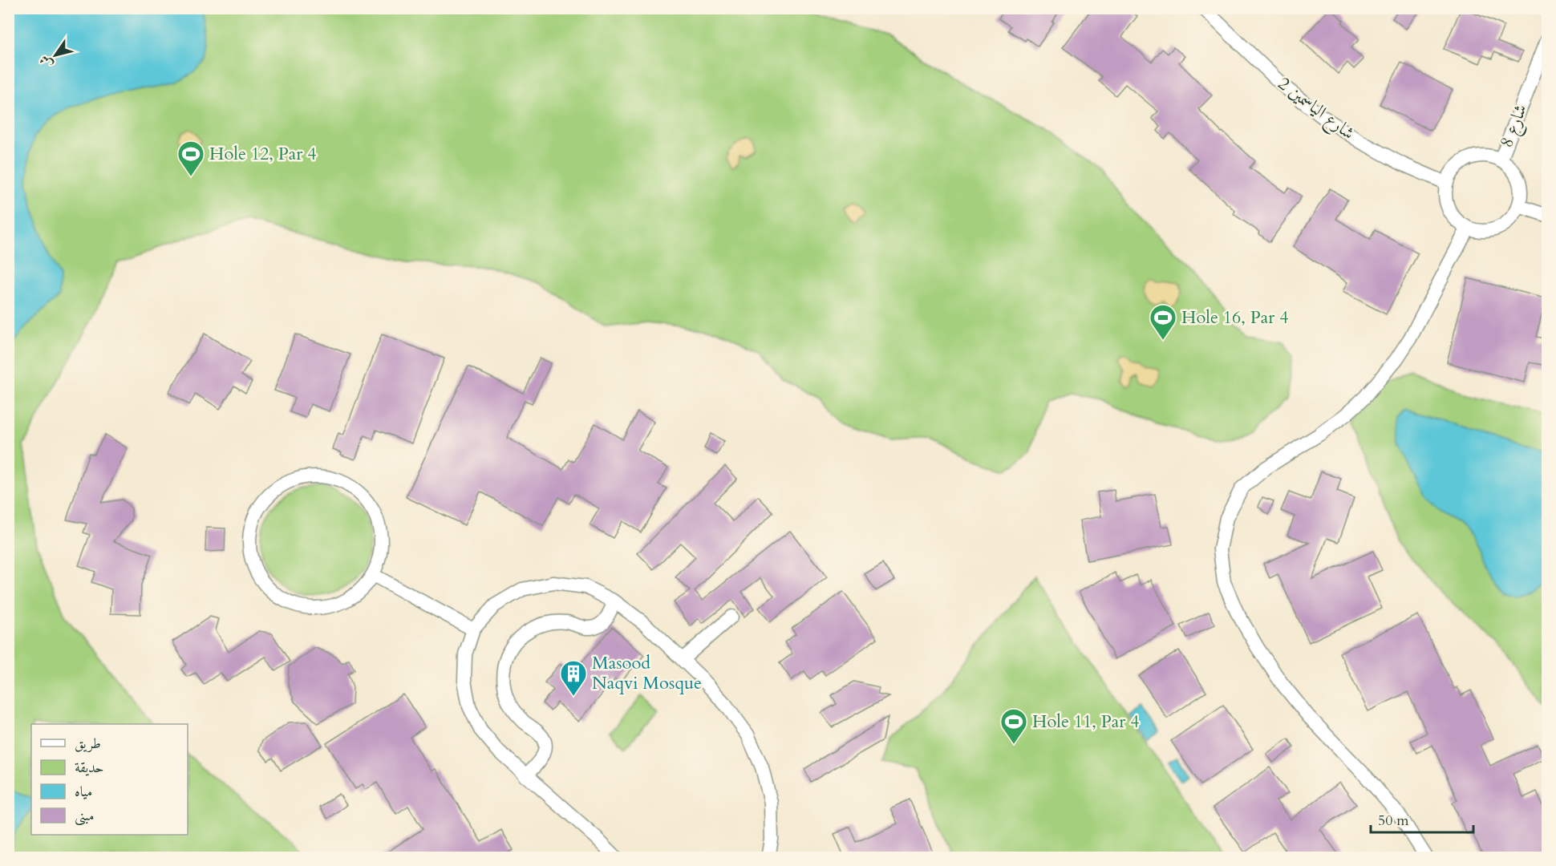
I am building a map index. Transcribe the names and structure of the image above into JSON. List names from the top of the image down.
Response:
{
  "streets": {
    "street": ["شارع الياسمين 2", "شارع 8"]
  },
  "crossings": [
    ["شارع الياسمين 2", "شارع 8"]
  ],
  "places": {
    "sports": ["Hole 12, Par 4", "Hole 16, Par 4", "Hole 11, Par 4"],
    "building": ["Masood Naqvi Mosque"]
  },
  "legend": [
    "طريق",
    "حديقة",
    "مياه",
    "مبنى"
  ],
  "scale_bar": "50 m",
  "north": "bottom left"
}
